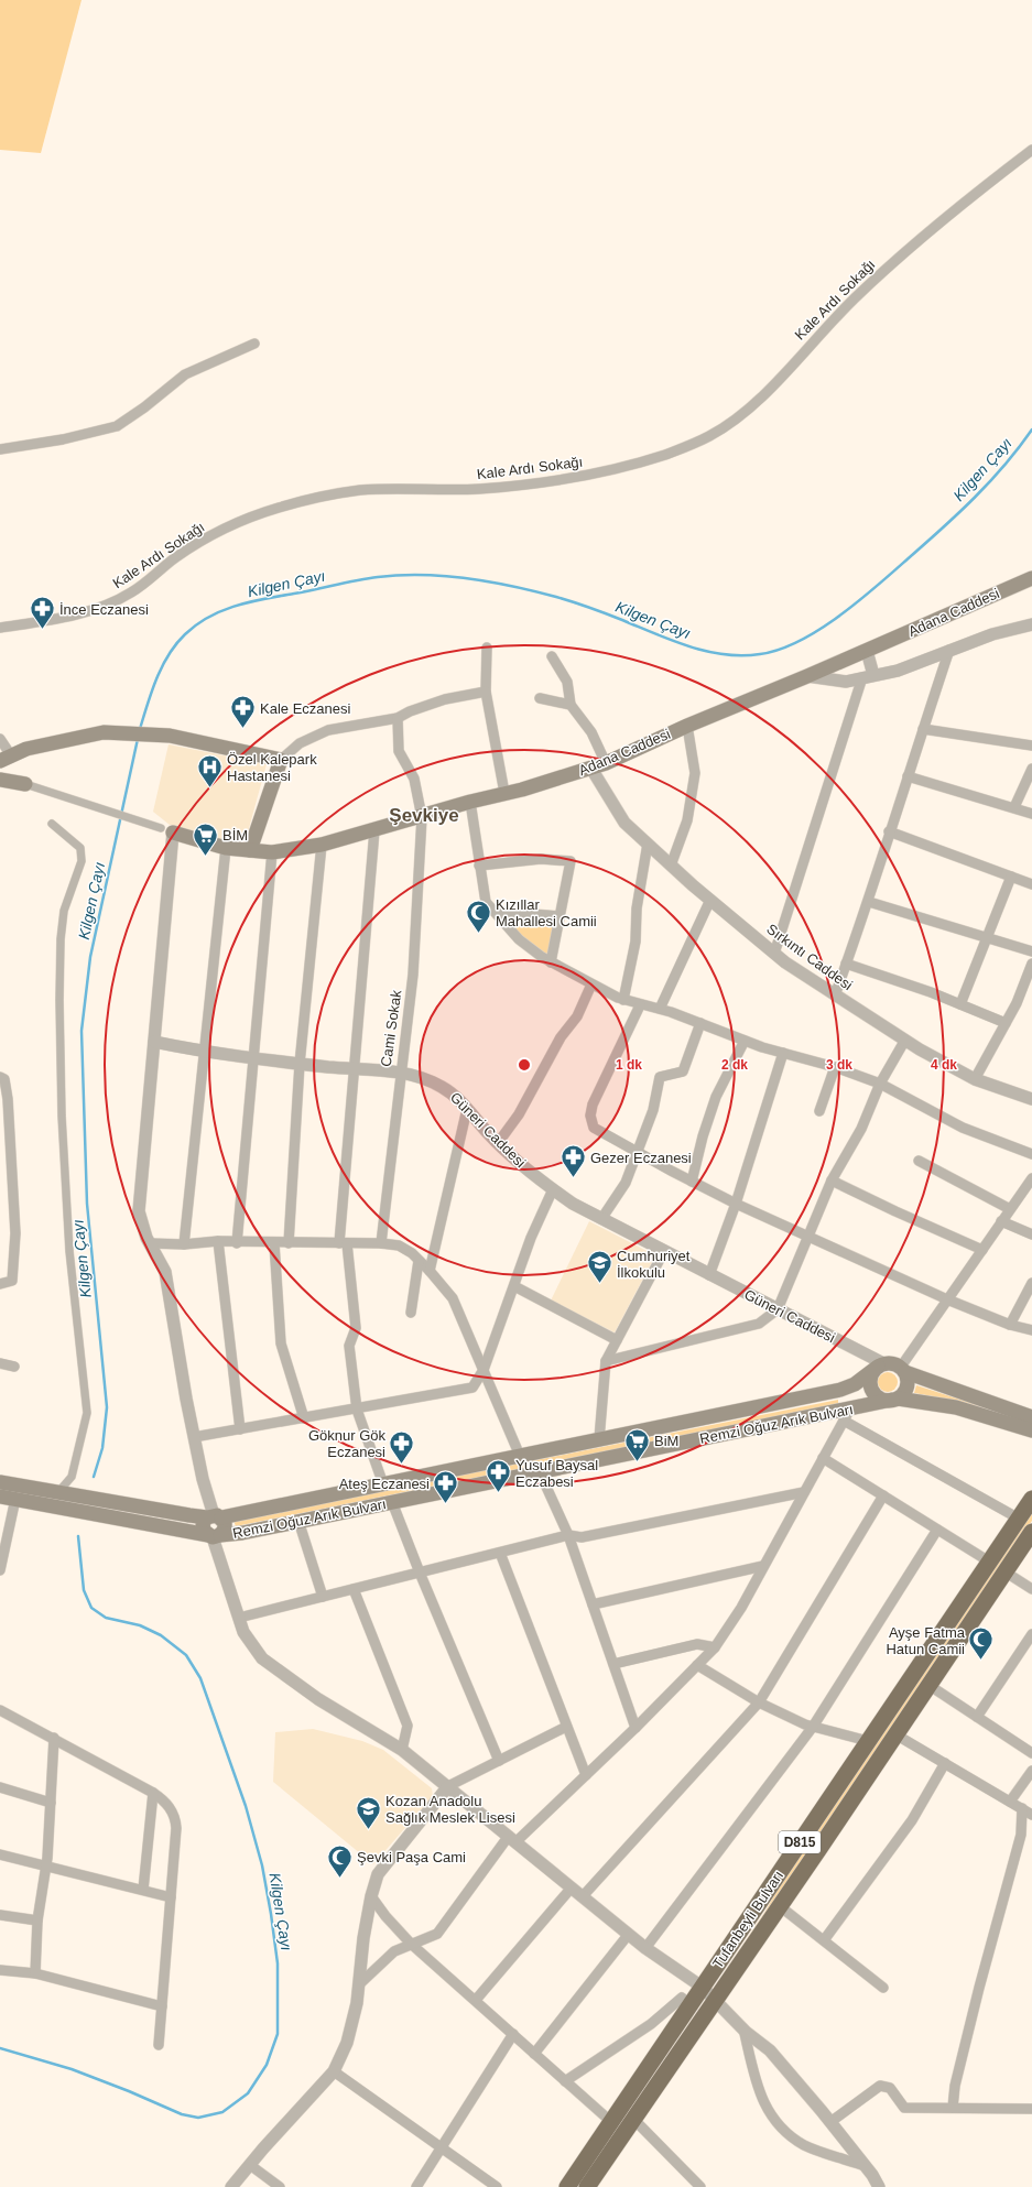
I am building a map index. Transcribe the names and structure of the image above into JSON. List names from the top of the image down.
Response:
{
  "streets": {
    "highway": ["D815", "Tufanbeyli Bulvarı"],
    "main road": ["Adana Caddesi", "Güneri Caddesi", "Remzi Oğuz Arık Bulvarı"],
    "street": ["Kale Ardı Sokağı", "Sırkıntı Caddesi", "Cami Sokak"]
  },
  "crossings": [
    ["Adana Caddesi", "Sırkıntı Caddesi"],
    ["Adana Caddesi", "Cami Sokak"],
    ["Cami Sokak", "Güneri Caddesi"],
    ["Güneri Caddesi", "Remzi Oğuz Arık Bulvarı"]
  ],
  "districts": ["Şevkiye"],
  "water": ["Kilgen Çayı"],
  "places": {
    "pharmacy": [
      "İnce Eczanesi",
      "Kale Eczanesi",
      "Gezer Eczanesi",
      "Göknur Gök Eczanesi",
      "Yusuf Baysal Eczabesi",
      "Ateş Eczanesi"
    ],
    "hospital": ["Özel Kalepark Hastanesi"],
    "supermarket": ["BİM", "BiM"],
    "mosque": ["Kızıllar Mahallesi Camii", "Ayşe Fatma Hatun Camii", "Şevki Paşa Cami"],
    "school or university": ["Cumhuriyet İlkokulu", "Kozan Anadolu Sağlık Meslek Lisesi"]
  },
  "rings": [
    "1 dk",
    "2 dk",
    "3 dk",
    "4 dk"
  ]
}
